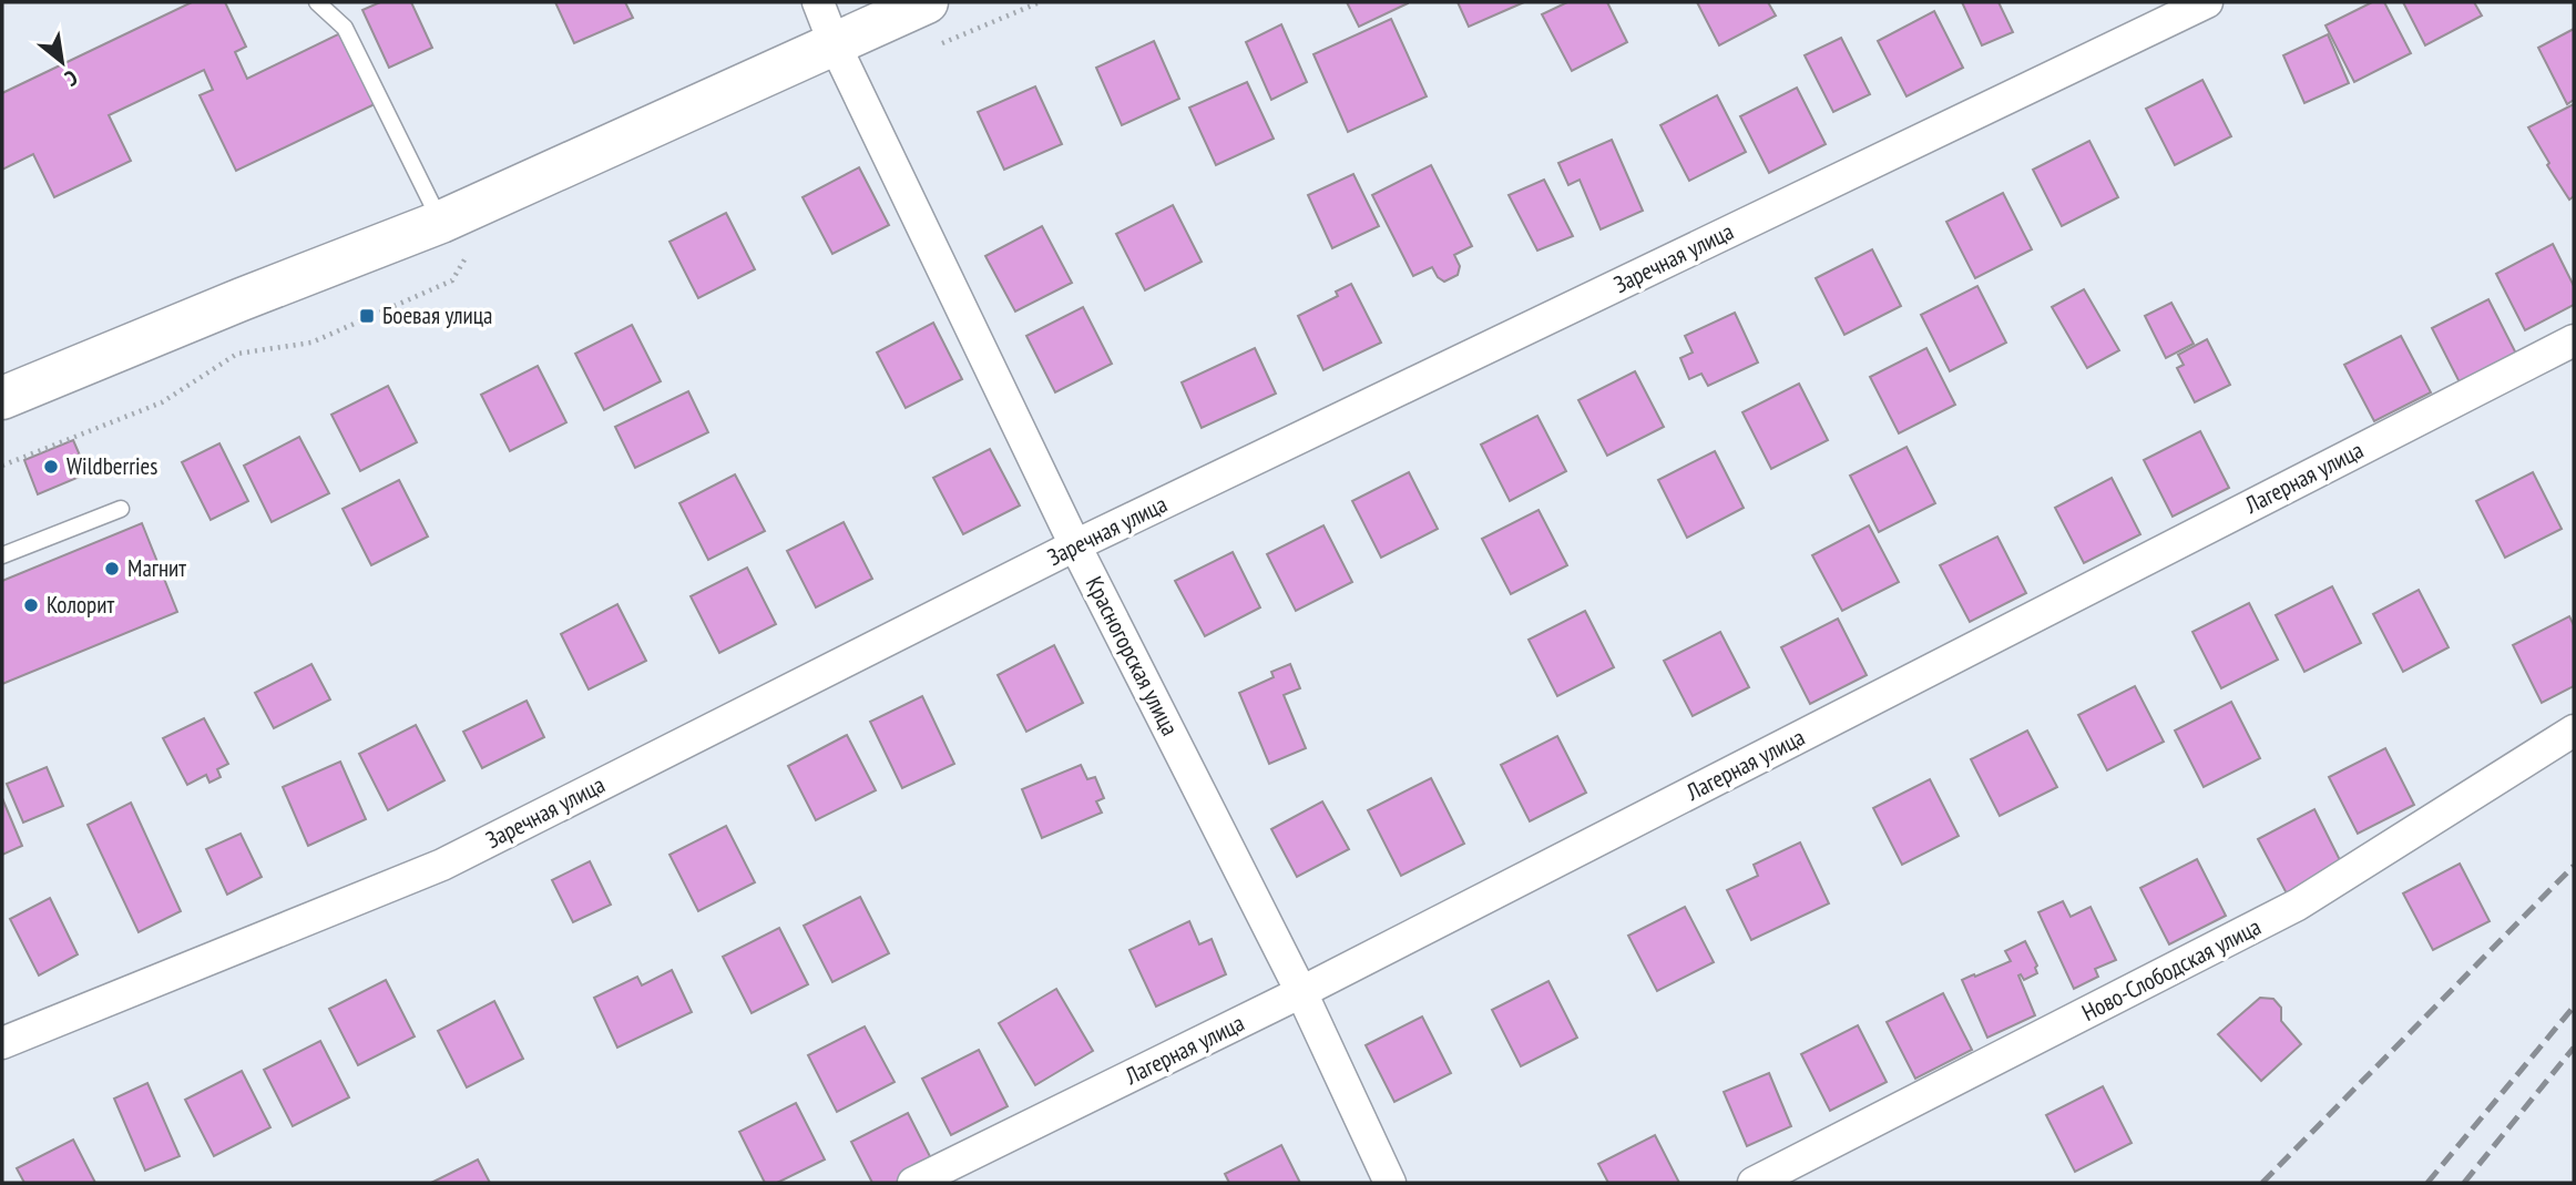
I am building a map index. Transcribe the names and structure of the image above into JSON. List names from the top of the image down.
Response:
{
  "streets": {
    "street": [
      "Заречная улица",
      "Лагерная улица",
      "Красногорская улица",
      "Ново-Слободская улица"
    ]
  },
  "crossings": [
    ["Заречная улица", "Красногорская улица"],
    ["Лагерная улица", "Красногорская улица"]
  ],
  "places": {
    "transit": ["Боевая улица"],
    "other": ["Wildberries", "Магнит", "Колорит"]
  },
  "north": "bottom right"
}
